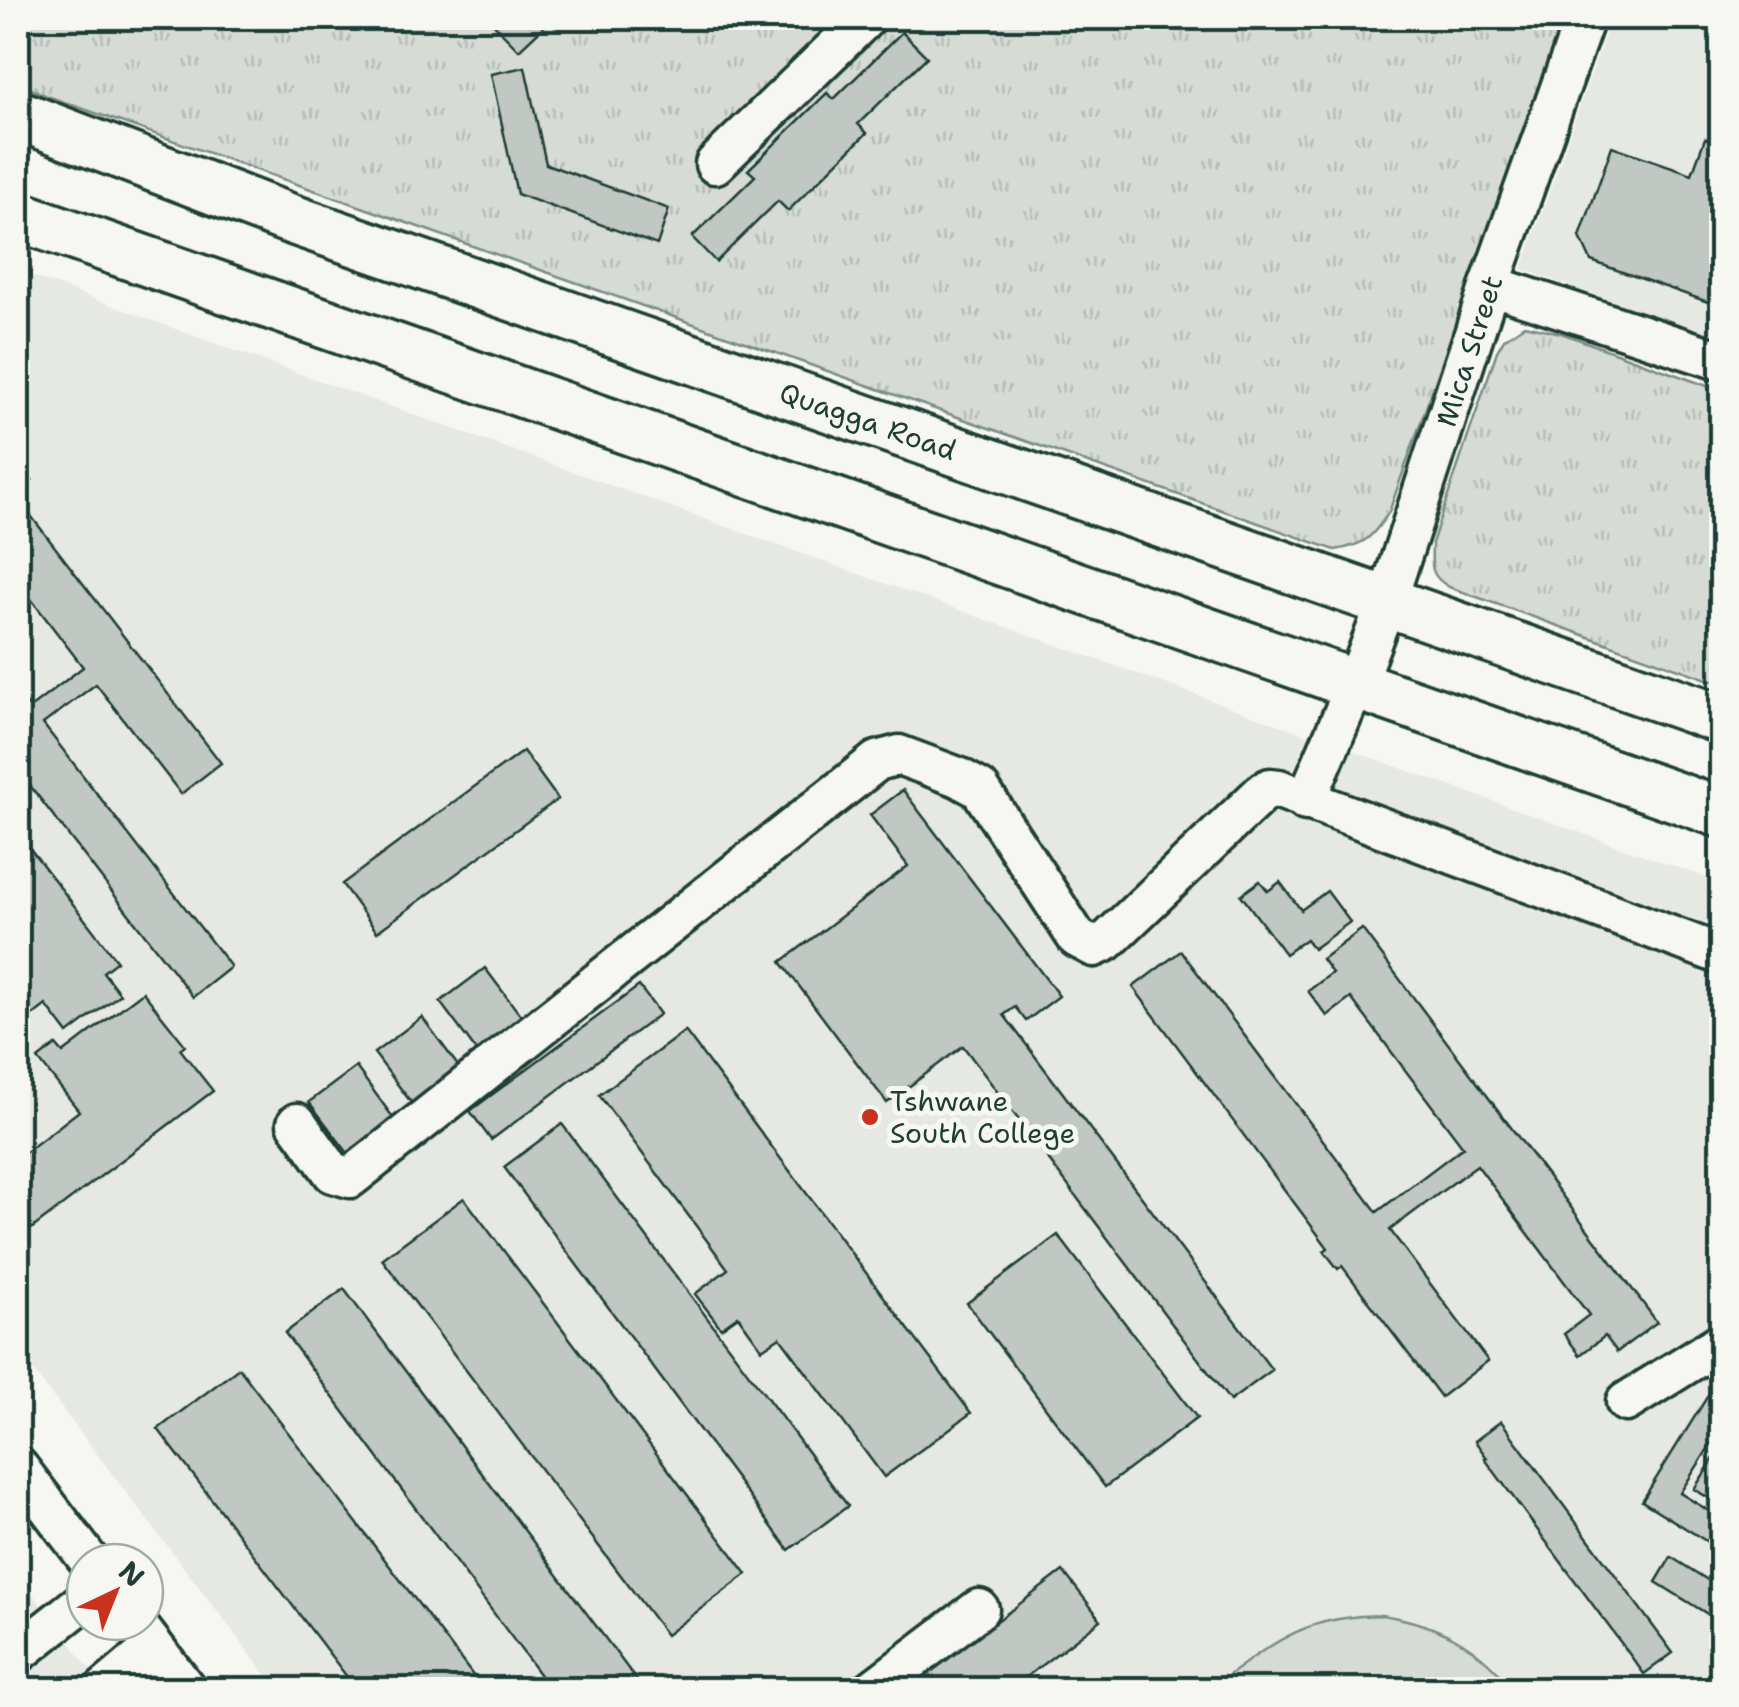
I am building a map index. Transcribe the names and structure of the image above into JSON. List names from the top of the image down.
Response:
{
  "streets": {
    "main road": ["Quagga Road"],
    "street": ["Mica Street"]
  },
  "crossings": [
    ["Mica Street", "Quagga Road"]
  ],
  "places": ["Tshwane South College"],
  "north": "top right"
}
